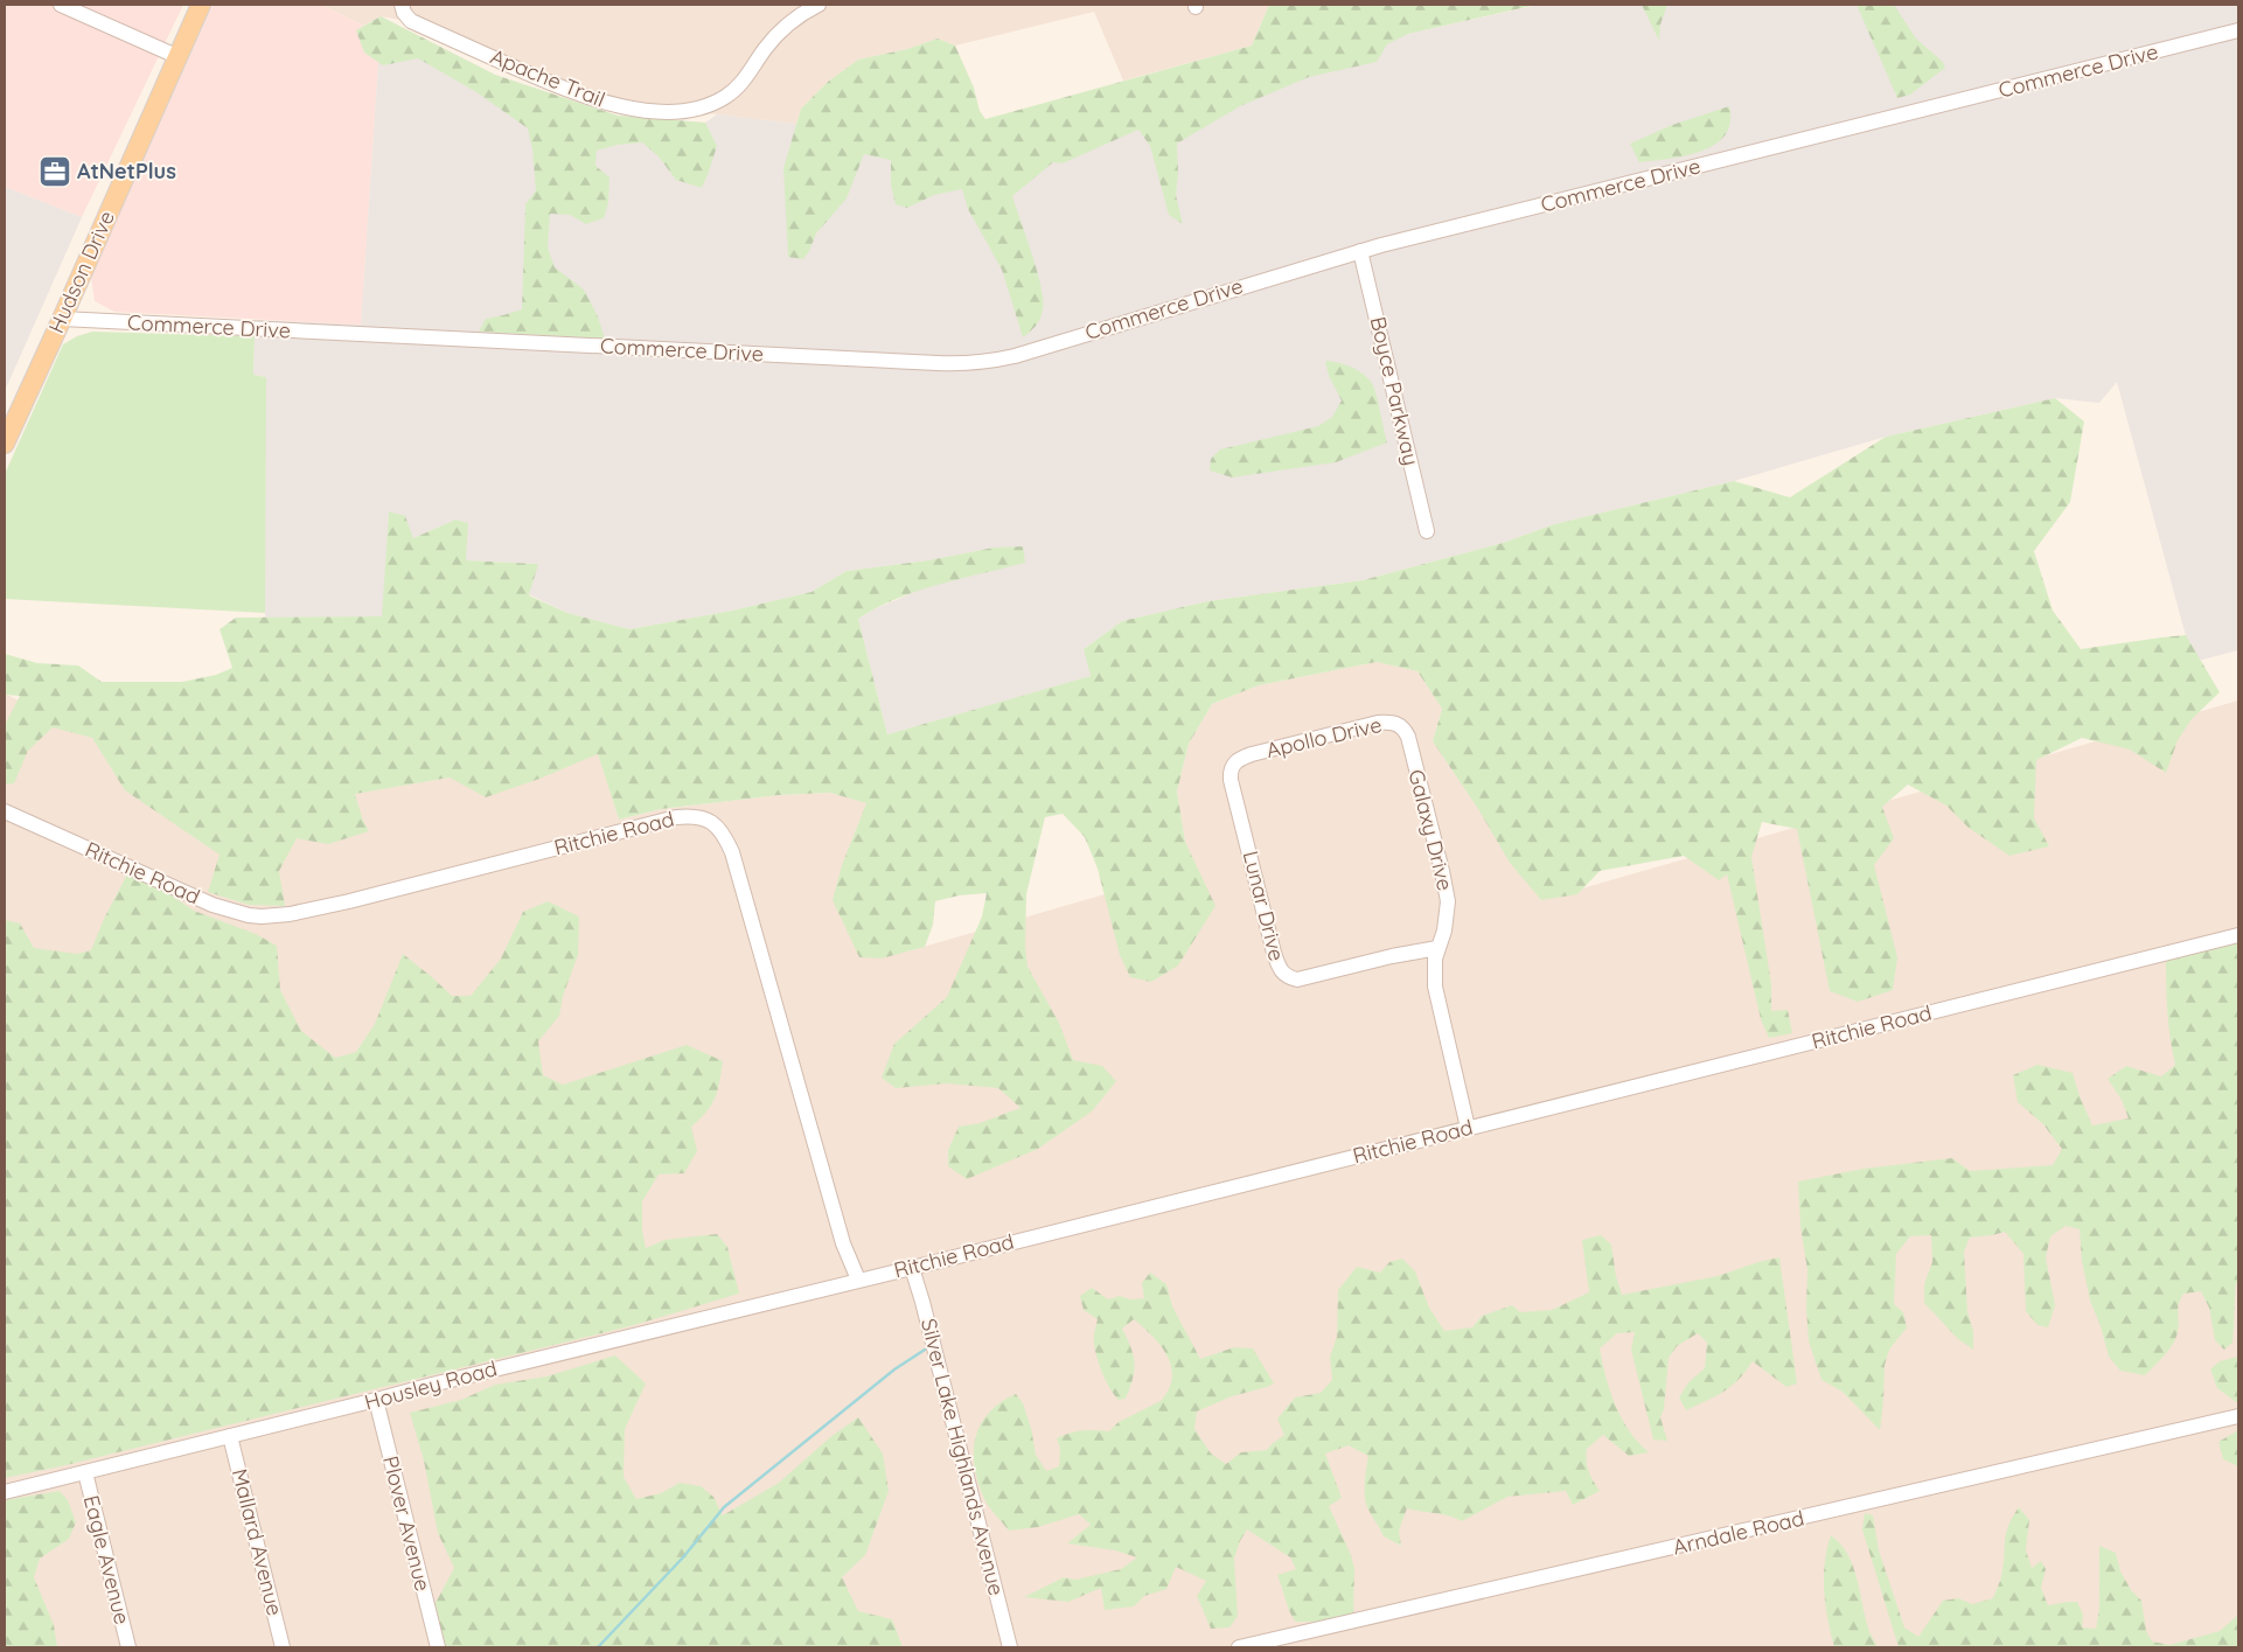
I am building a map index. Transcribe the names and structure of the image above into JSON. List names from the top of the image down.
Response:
{
  "streets": {
    "main road": ["Hudson Drive"],
    "street": [
      "Commerce Drive",
      "Apache Trail",
      "Boyce Parkway",
      "Apollo Drive",
      "Galaxy Drive",
      "Ritchie Road",
      "Lunar Drive",
      "Housley Road",
      "Silver Lake Highlands Avenue",
      "Plover Avenue",
      "Arndale Road",
      "Mallard Avenue",
      "Eagle Avenue"
    ]
  },
  "crossings": [
    ["Commerce Drive", "Hudson Drive"],
    ["Commerce Drive", "Boyce Parkway"],
    ["Apollo Drive", "Galaxy Drive"],
    ["Apollo Drive", "Lunar Drive"],
    ["Galaxy Drive", "Ritchie Road"],
    ["Galaxy Drive", "Lunar Drive"],
    ["Ritchie Road", "Housley Road"],
    ["Ritchie Road", "Silver Lake Highlands Avenue"],
    ["Housley Road", "Plover Avenue"],
    ["Housley Road", "Mallard Avenue"],
    ["Housley Road", "Eagle Avenue"]
  ],
  "places": {
    "office": ["AtNetPlus"]
  }
}
